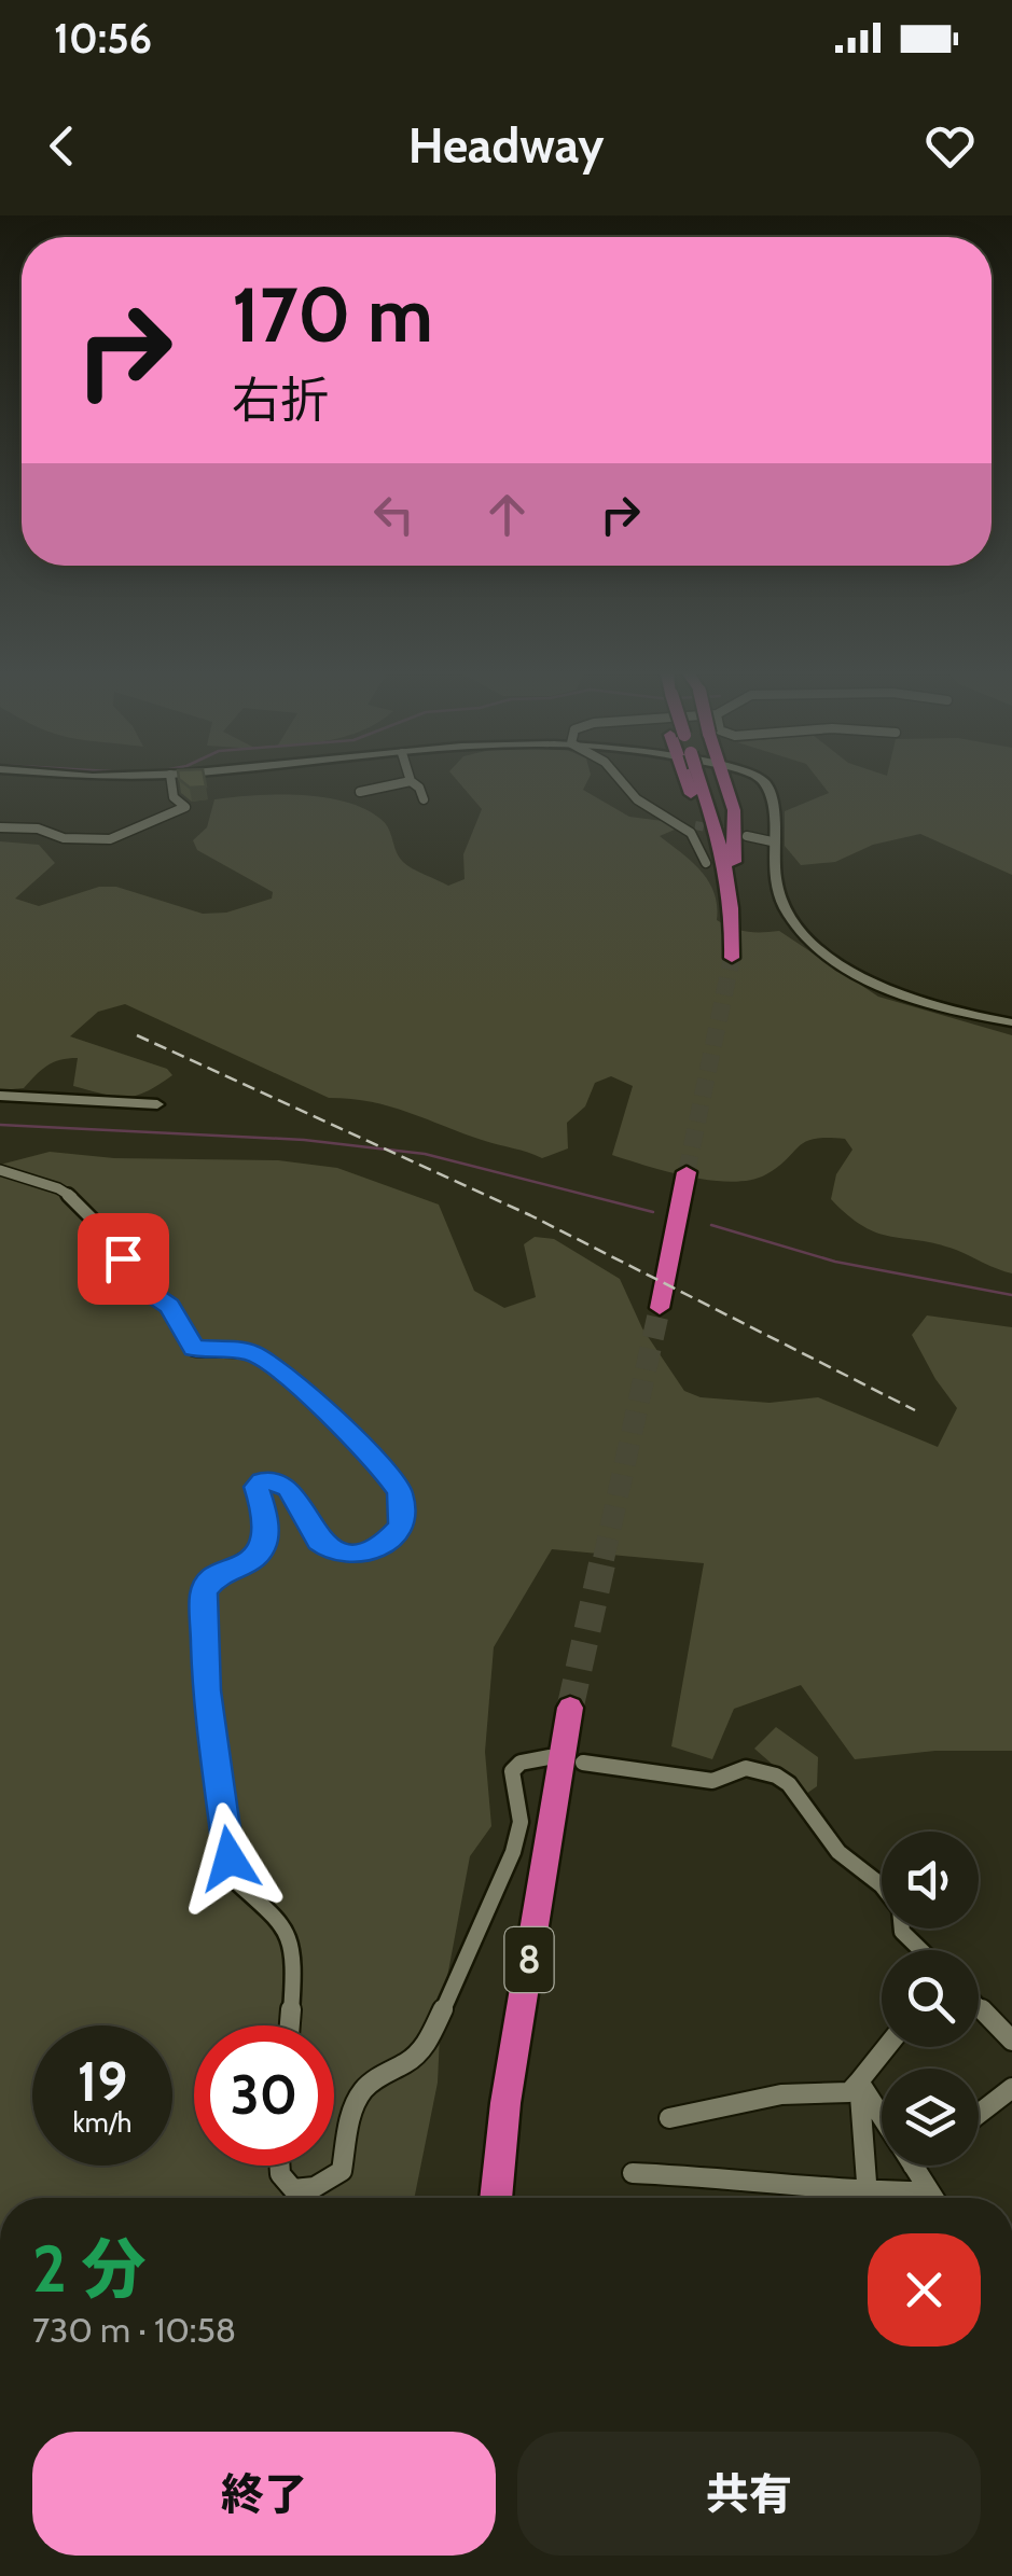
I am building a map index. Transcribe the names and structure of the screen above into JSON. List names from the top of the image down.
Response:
{
  "streets": {
    "highway": ["8"]
  },
  "page": {
    "status": "10:56",
    "header": "Headway",
    "turn": ["170 m", "右折"],
    "speed": "19 km/h",
    "limit": "30",
    "heading": ["2 分", "730 m · 10:58"],
    "buttons": ["終了", "共有"]
  }
}
